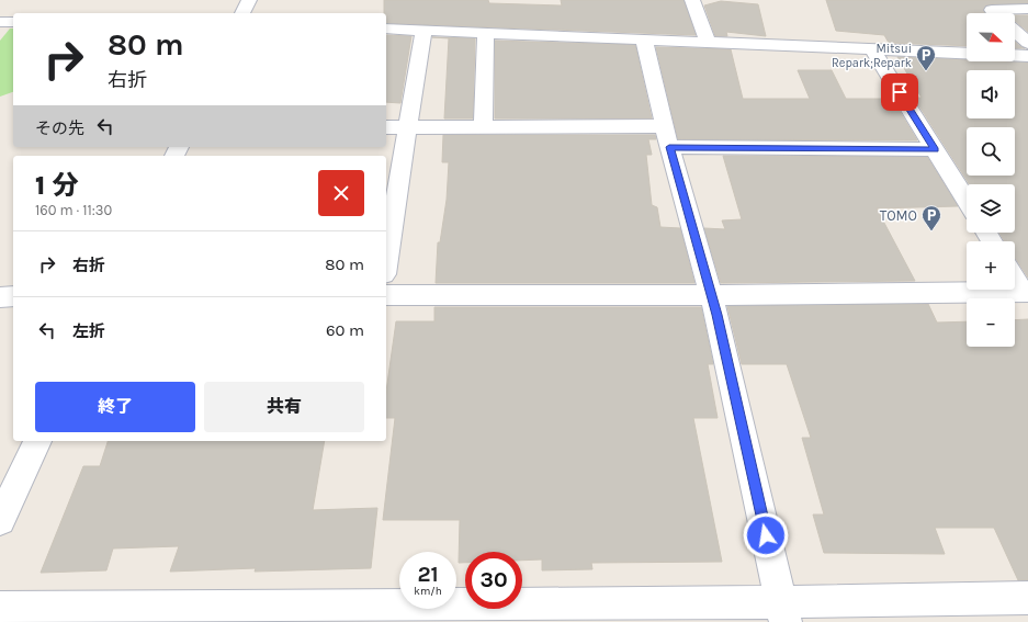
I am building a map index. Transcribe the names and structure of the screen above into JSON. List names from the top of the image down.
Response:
{
  "places": {
    "parking": ["Mitsui Repark;Repark", "TOMO"]
  },
  "north": "right",
  "page": {
    "map_buttons": ["+", "−"],
    "turn": ["80 m", "右折"],
    "then": "その先",
    "heading": ["1 分", "160 m · 11:30"],
    "list": [
      {
        "name": "右折",
        "value": "80 m"
      },
      {
        "name": "左折",
        "value": "60 m"
      }
    ],
    "buttons": ["終了", "共有"],
    "speed": "21 km/h",
    "limit": "30"
  }
}
